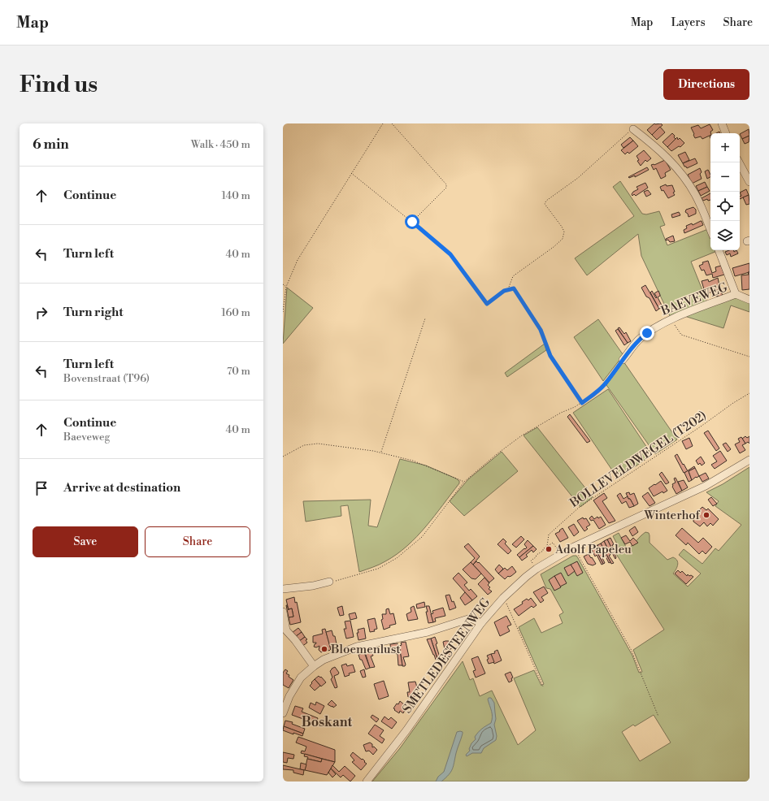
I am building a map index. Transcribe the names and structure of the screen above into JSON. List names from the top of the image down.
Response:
{
  "streets": {
    "street": ["BAEVEWEG", "SMETLEDESTEENWEG"],
    "path": ["BOLLEVELDWEGEL (T202)"]
  },
  "crossings": [
    ["BOLLEVELDWEGEL (T202)", "SMETLEDESTEENWEG"]
  ],
  "districts": ["Boskant"],
  "places": ["Winterhof", "Adolf Papeleu", "Bloemenlust"],
  "page": {
    "header": "Map",
    "nav": ["Map", "Layers", "Share"],
    "buttons": [
      "Directions",
      ["Save", "Share"]
    ],
    "title": "Find us",
    "heading": ["6 min", "Walk · 450 m"],
    "map_buttons": ["+", "−"],
    "list": [
      ["Continue", "140 m"],
      ["Turn left", "40 m"],
      ["Turn right", "160 m"],
      ["Turn left", "Bovenstraat (T96)", "70 m"],
      ["Continue", "Baeveweg", "40 m"],
      "Arrive at destination"
    ]
  }
}
